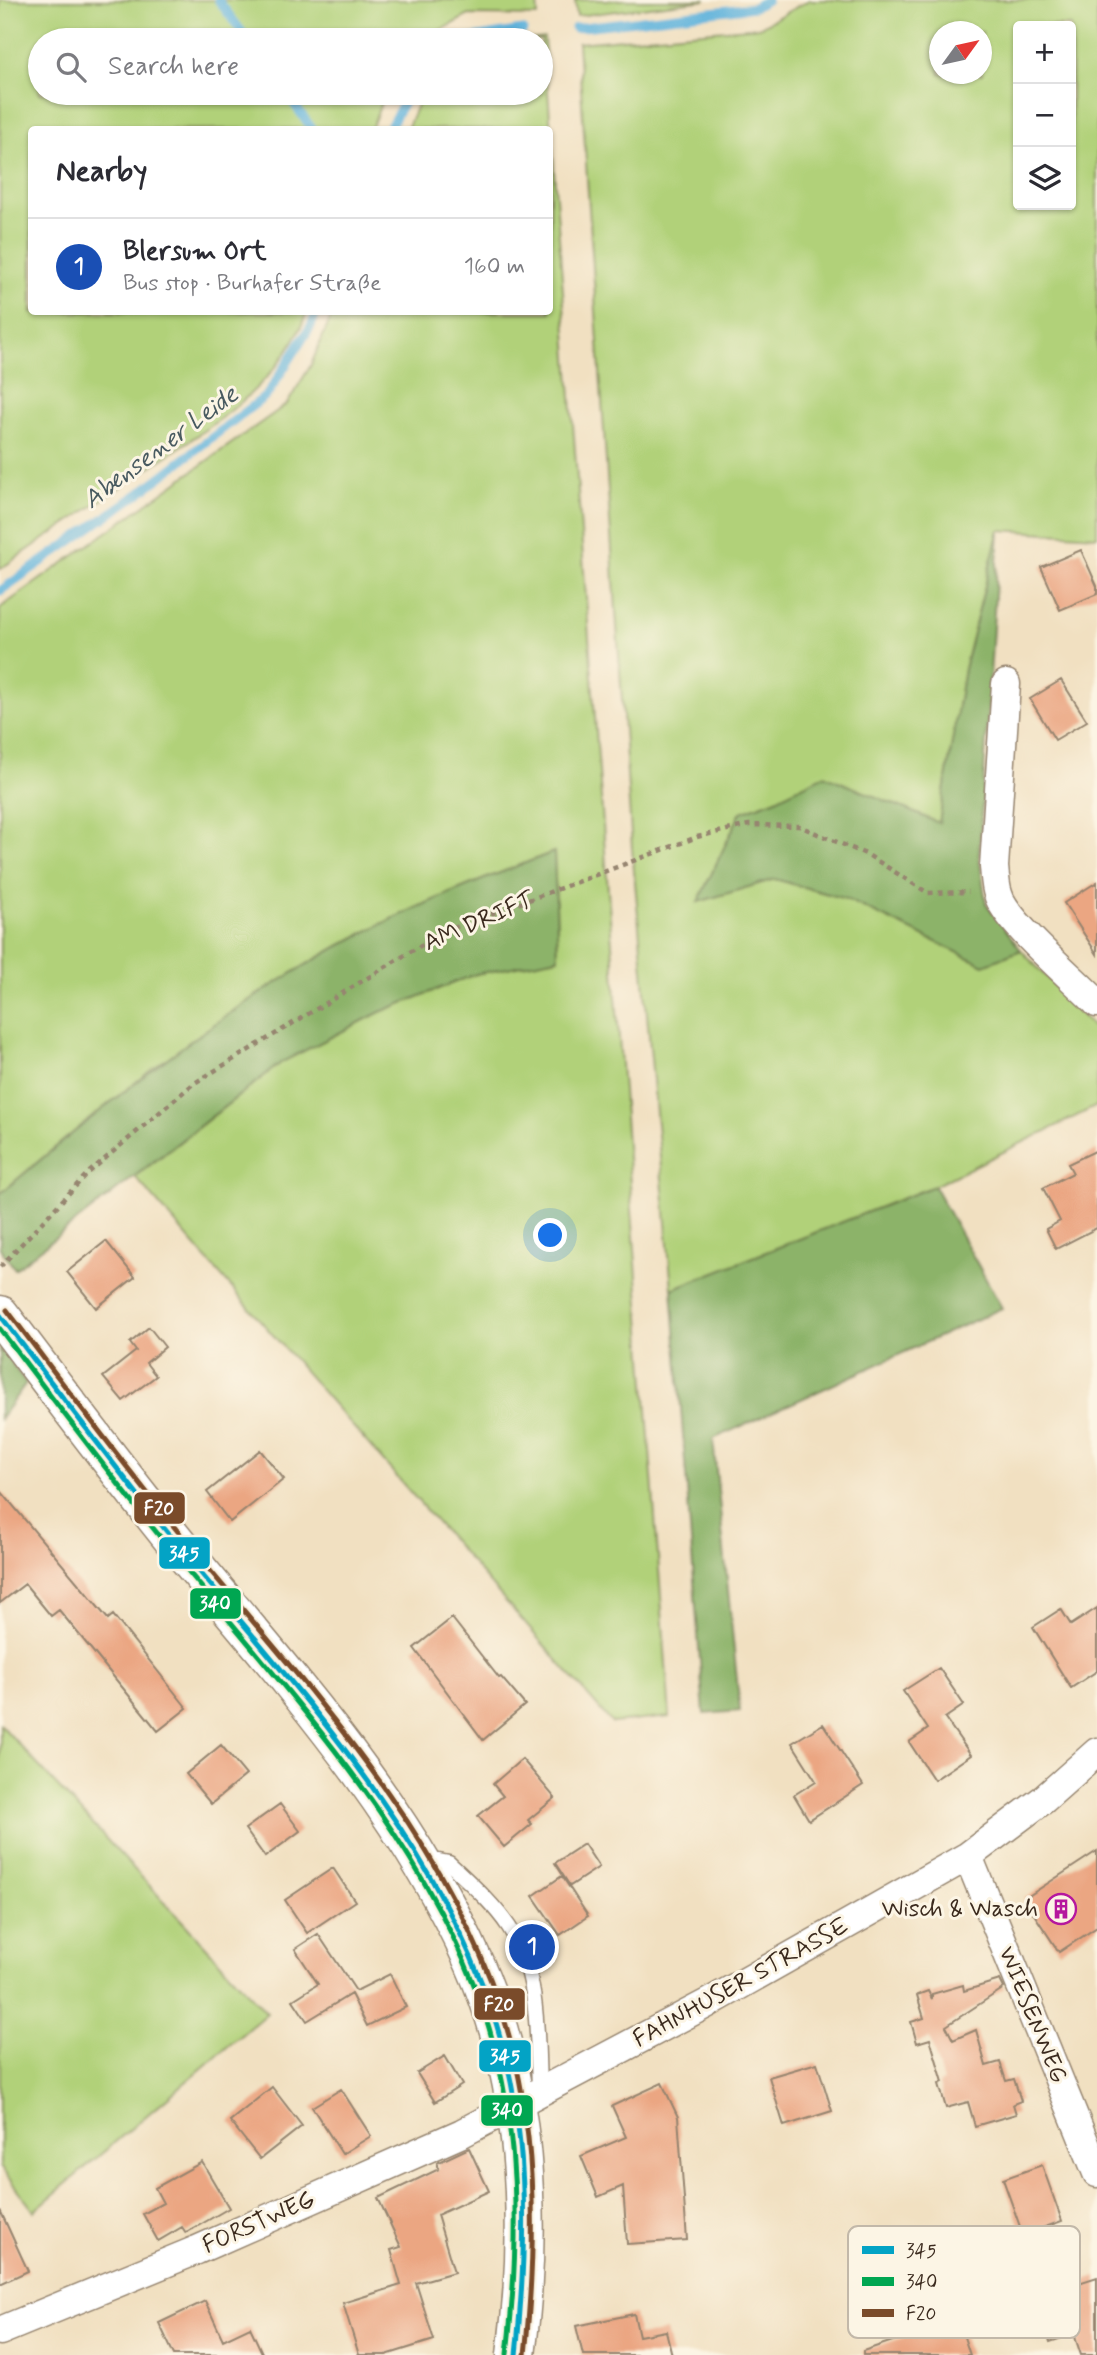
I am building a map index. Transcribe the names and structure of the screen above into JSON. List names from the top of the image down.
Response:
{
  "streets": {
    "street": ["FAHNHUSER STRASSE", "WIESENWEG", "FORSTWEG"],
    "path": ["AM DRIFT"]
  },
  "crossings": [
    ["FAHNHUSER STRASSE", "WIESENWEG"],
    ["FAHNHUSER STRASSE", "FORSTWEG"]
  ],
  "water": ["Abensener Leide"],
  "places": {
    "building": ["Wisch & Wasch"]
  },
  "lines": ["transit line F20", "transit line 345", "transit line 340"],
  "legend": ["345", "340", "F20"],
  "north": "top right",
  "page": {
    "map_buttons": ["+", "−"],
    "search": "Search here",
    "heading": "Nearby",
    "list": [
      {
        "mark": "1",
        "name": "Blersum Ort",
        "note": "Bus stop · Burhafer Straße",
        "value": "160 m"
      }
    ],
    "pins": "1"
  }
}
